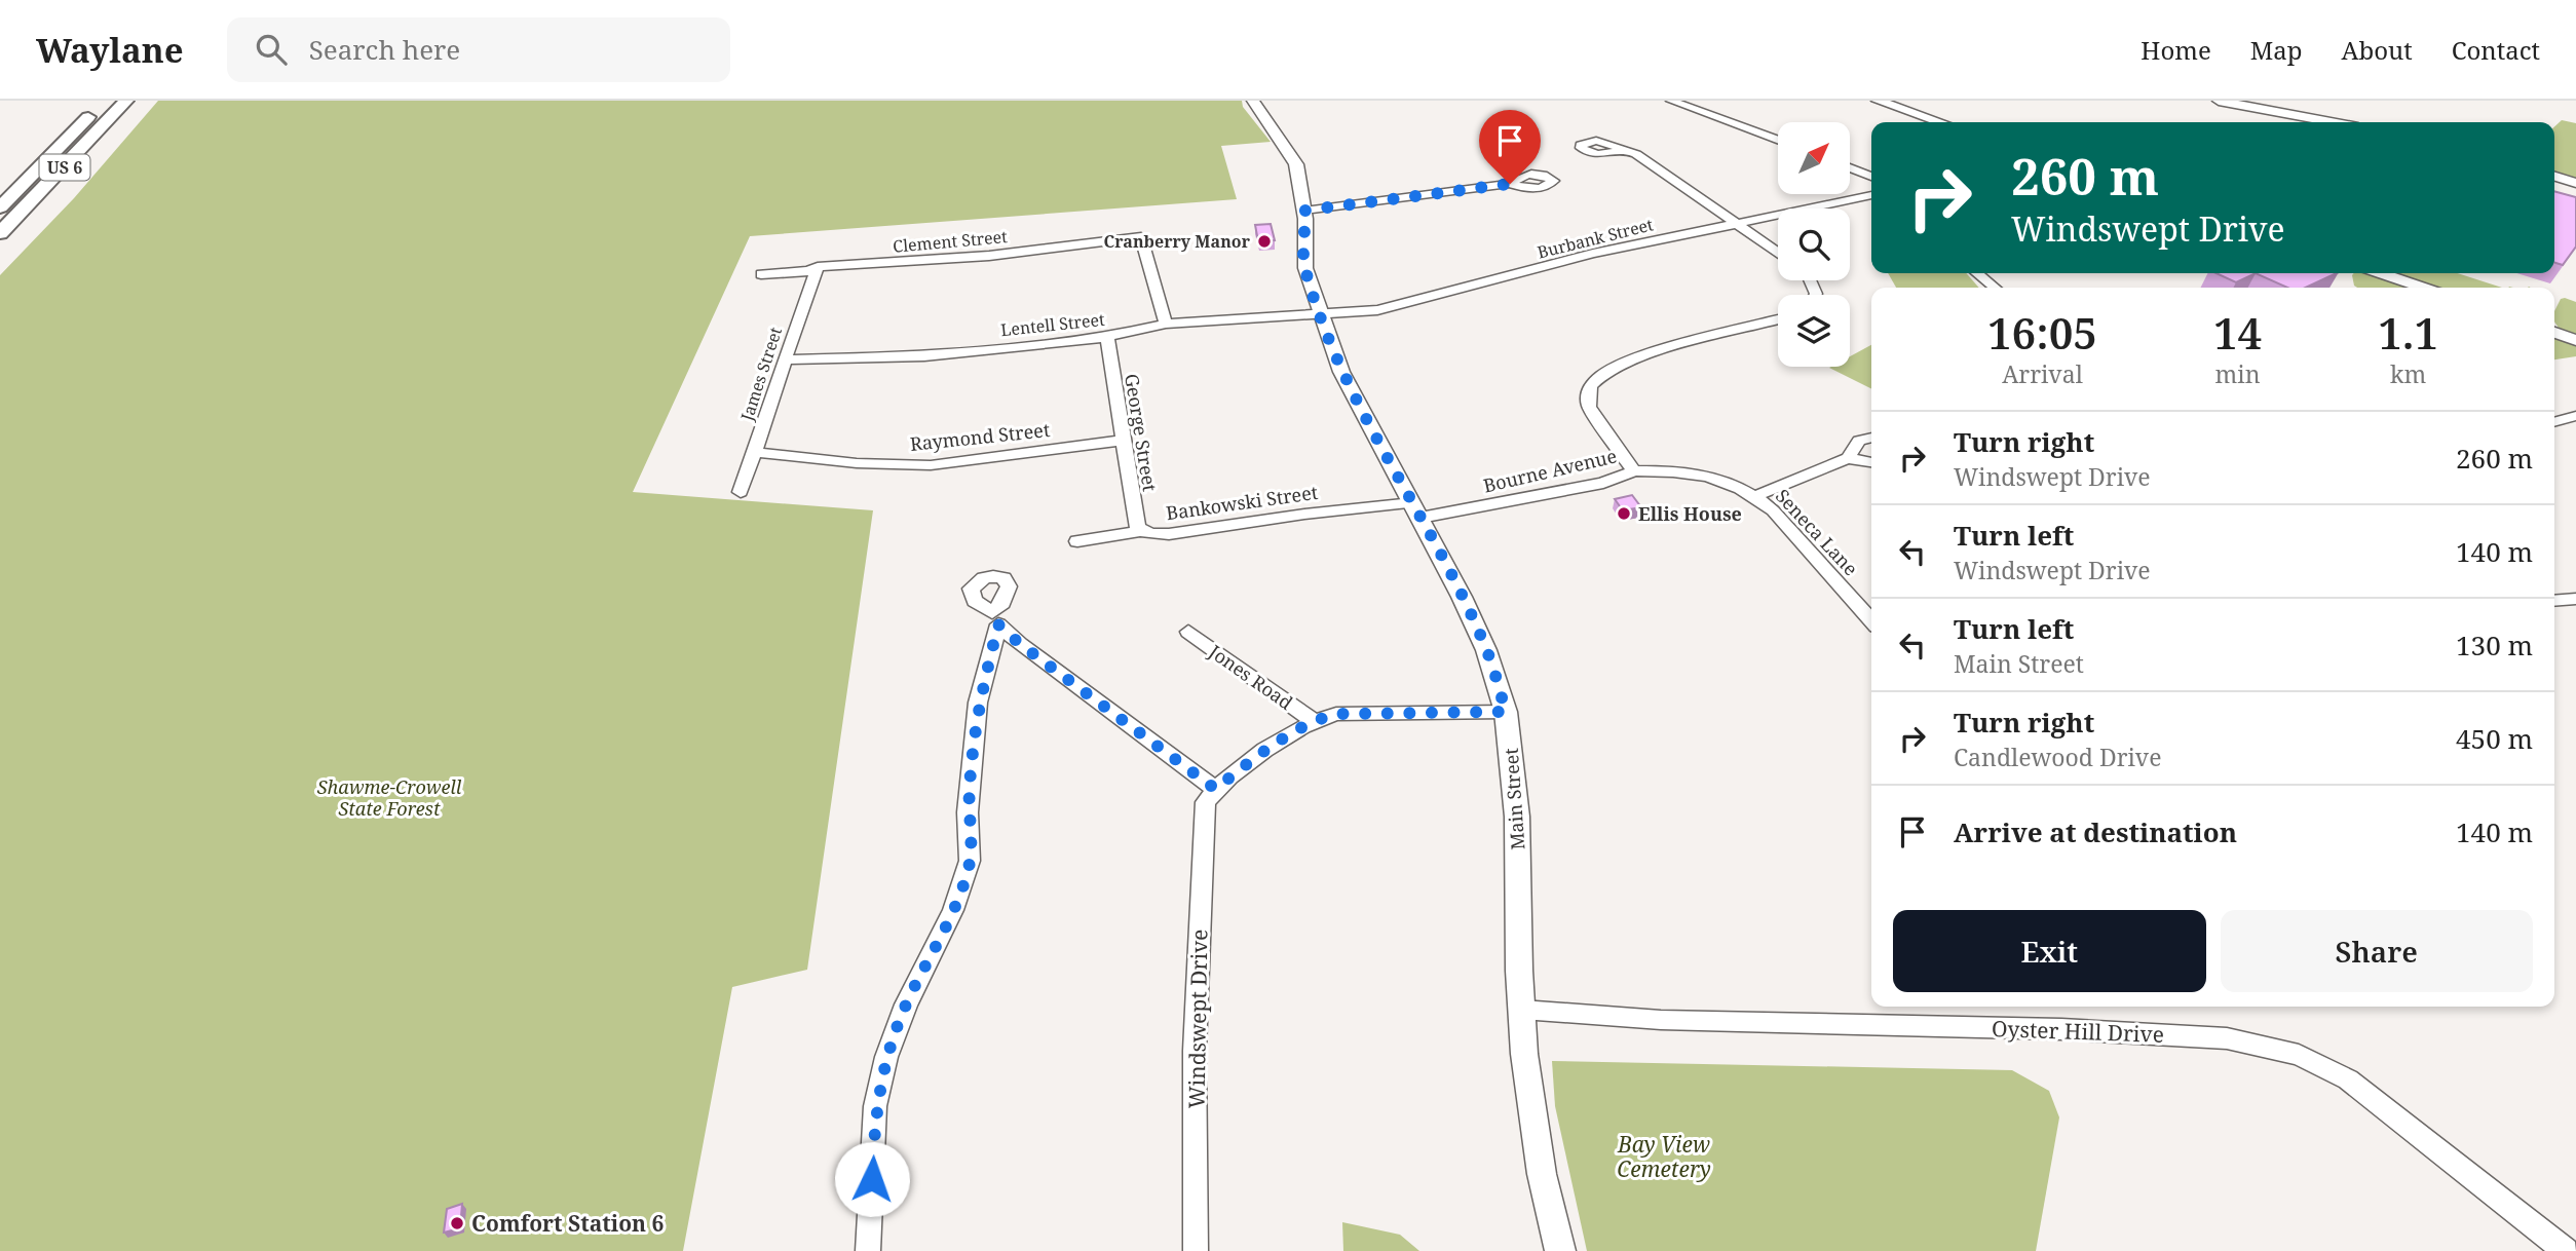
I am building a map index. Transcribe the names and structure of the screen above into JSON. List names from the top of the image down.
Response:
{
  "streets": {
    "highway": ["US 6"],
    "main road": ["Main Street"],
    "street": [
      "Burbank Street",
      "Clement Street",
      "Lentell Street",
      "James Street",
      "George Street",
      "Raymond Street",
      "Bourne Avenue",
      "Bankowski Street",
      "Seneca Lane",
      "Jones Road",
      "Windswept Drive",
      "Oyster Hill Drive"
    ]
  },
  "crossings": [
    ["Burbank Street", "Lentell Street"],
    ["Burbank Street", "Main Street"],
    ["Clement Street", "Lentell Street"],
    ["Clement Street", "James Street"],
    ["Lentell Street", "James Street"],
    ["Lentell Street", "George Street"],
    ["Lentell Street", "Main Street"],
    ["James Street", "Raymond Street"],
    ["George Street", "Raymond Street"],
    ["George Street", "Bankowski Street"],
    ["Bourne Avenue", "Bankowski Street"],
    ["Bourne Avenue", "Seneca Lane"],
    ["Bourne Avenue", "Main Street"],
    ["Bankowski Street", "Main Street"],
    ["Main Street", "Oyster Hill Drive"]
  ],
  "parks": ["Shawme-Crowell State Forest", "Bay View Cemetery"],
  "places": ["Cranberry Manor", "Ellis House", "Comfort Station 6"],
  "north": "top right",
  "page": {
    "header": "Waylane",
    "search": "Search here",
    "nav": [
      "Home",
      "Map",
      "About",
      "Contact"
    ],
    "turn": ["260 m", "Windswept Drive"],
    "eta": [
      "16:05",
      "Arrival",
      "14",
      "min",
      "1.1",
      "km"
    ],
    "list": [
      {
        "name": "Turn right",
        "note": "Windswept Drive",
        "value": "260 m"
      },
      {
        "name": "Turn left",
        "note": "Windswept Drive",
        "value": "140 m"
      },
      {
        "name": "Turn left",
        "note": "Main Street",
        "value": "130 m"
      },
      {
        "name": "Turn right",
        "note": "Candlewood Drive",
        "value": "450 m"
      },
      {
        "name": "Arrive at destination",
        "value": "140 m"
      }
    ],
    "buttons": ["Exit", "Share"]
  }
}
